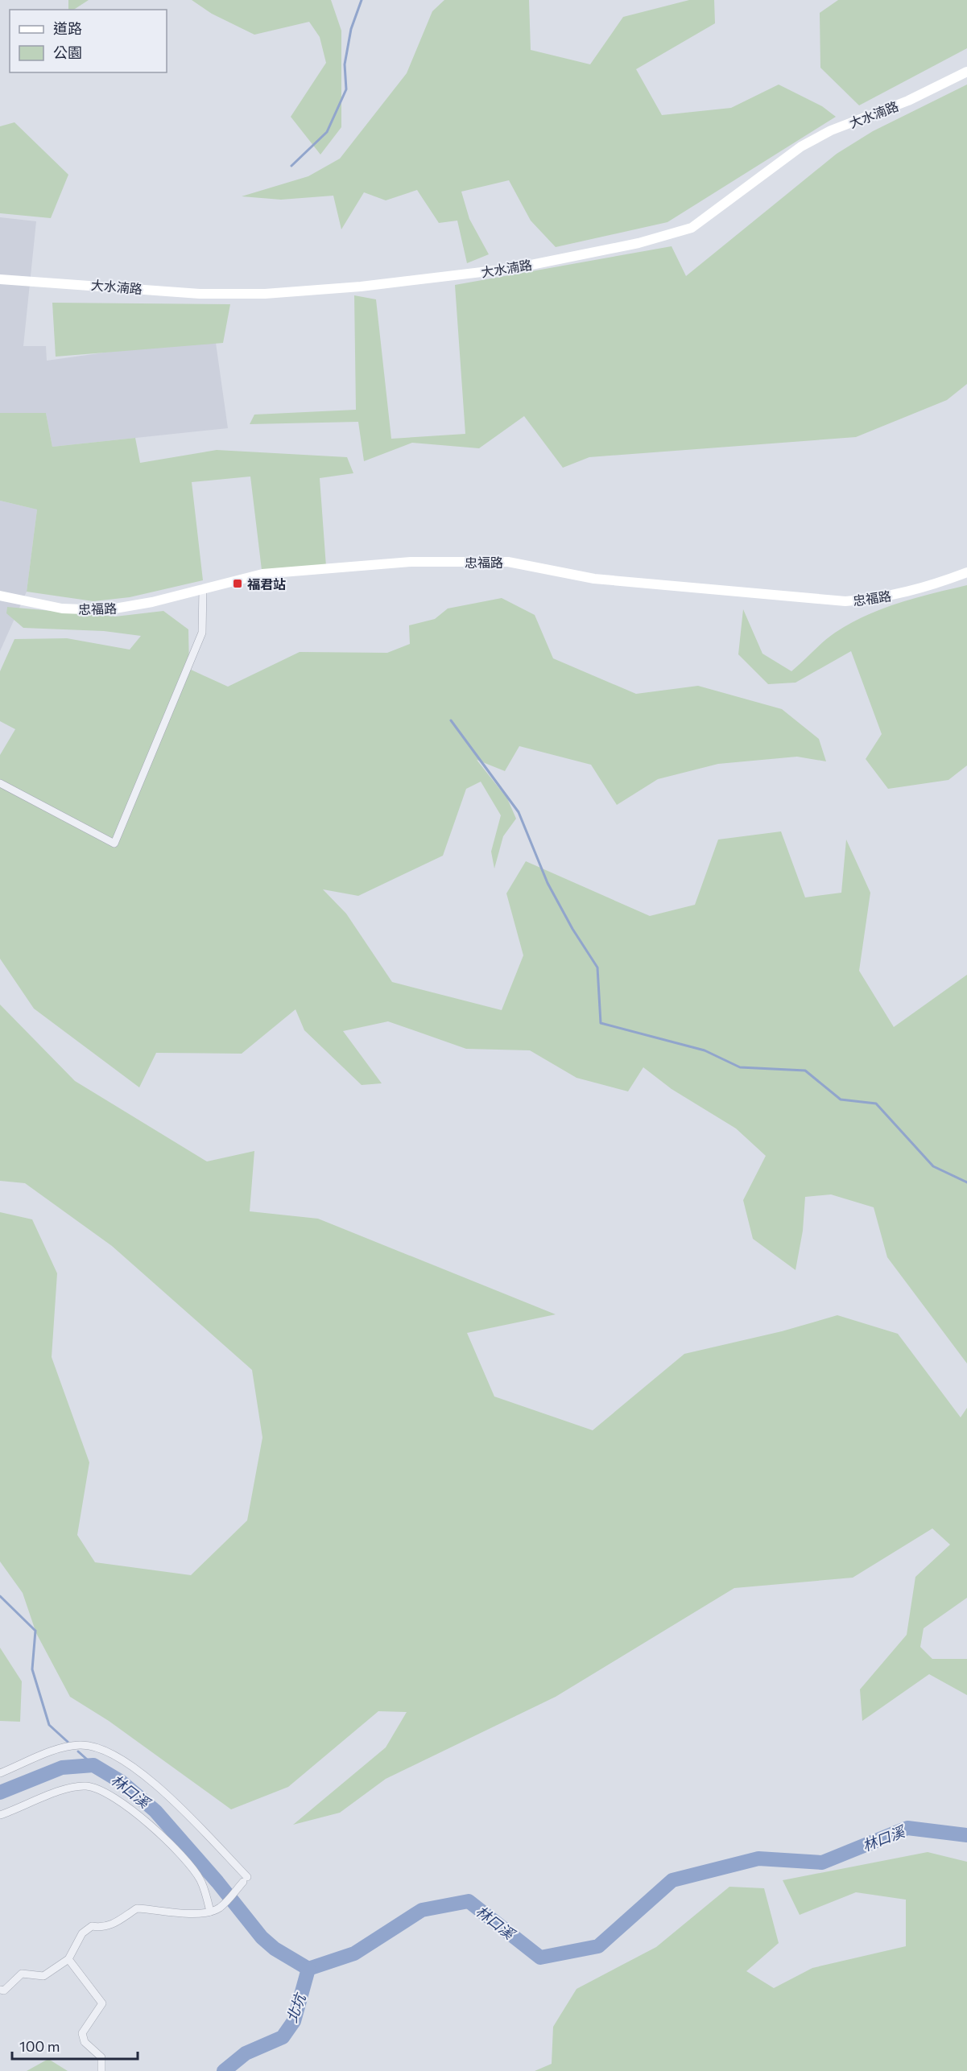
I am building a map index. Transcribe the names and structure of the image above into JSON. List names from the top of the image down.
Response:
{
  "streets": {
    "street": ["大水湳路", "忠福路"]
  },
  "water": ["林口溪", "北坑"],
  "places": {
    "transit": ["福君站"]
  },
  "legend": ["道路", "公園"],
  "scale_bar": "100 m"
}
